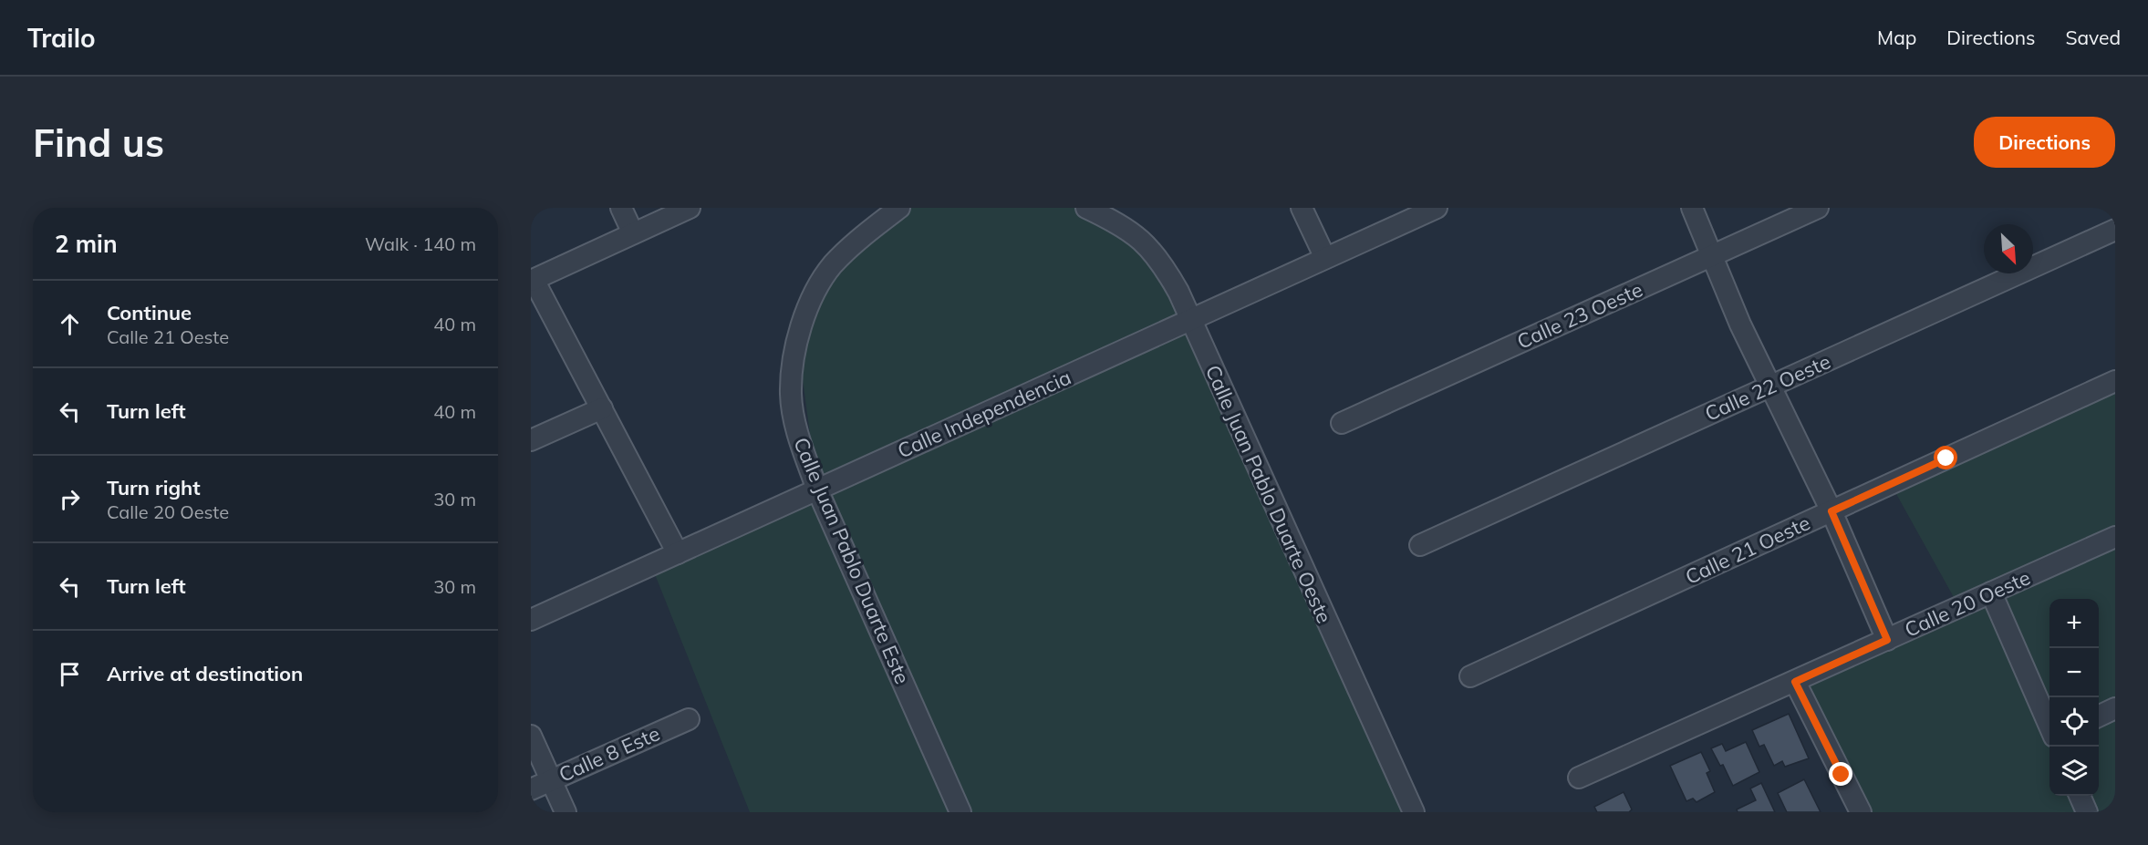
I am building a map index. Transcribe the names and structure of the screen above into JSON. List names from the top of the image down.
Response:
{
  "streets": {
    "street": [
      "Calle 23 Oeste",
      "Calle 22 Oeste",
      "Calle Independencia",
      "Calle Juan Pablo Duarte Oeste",
      "Calle 21 Oeste",
      "Calle Juan Pablo Duarte Este",
      "Calle 20 Oeste",
      "Calle 8 Este"
    ]
  },
  "crossings": [
    ["Calle Independencia", "Calle Juan Pablo Duarte Oeste"],
    ["Calle Independencia", "Calle Juan Pablo Duarte Este"]
  ],
  "north": "bottom right",
  "page": {
    "header": "Trailo",
    "nav": ["Map", "Directions", "Saved"],
    "buttons": "Directions",
    "title": "Find us",
    "heading": ["2 min", "Walk · 140 m"],
    "list": [
      ["Continue", "Calle 21 Oeste", "40 m"],
      ["Turn left", "40 m"],
      ["Turn right", "Calle 20 Oeste", "30 m"],
      ["Turn left", "30 m"],
      "Arrive at destination"
    ],
    "map_buttons": ["+", "−"]
  }
}
